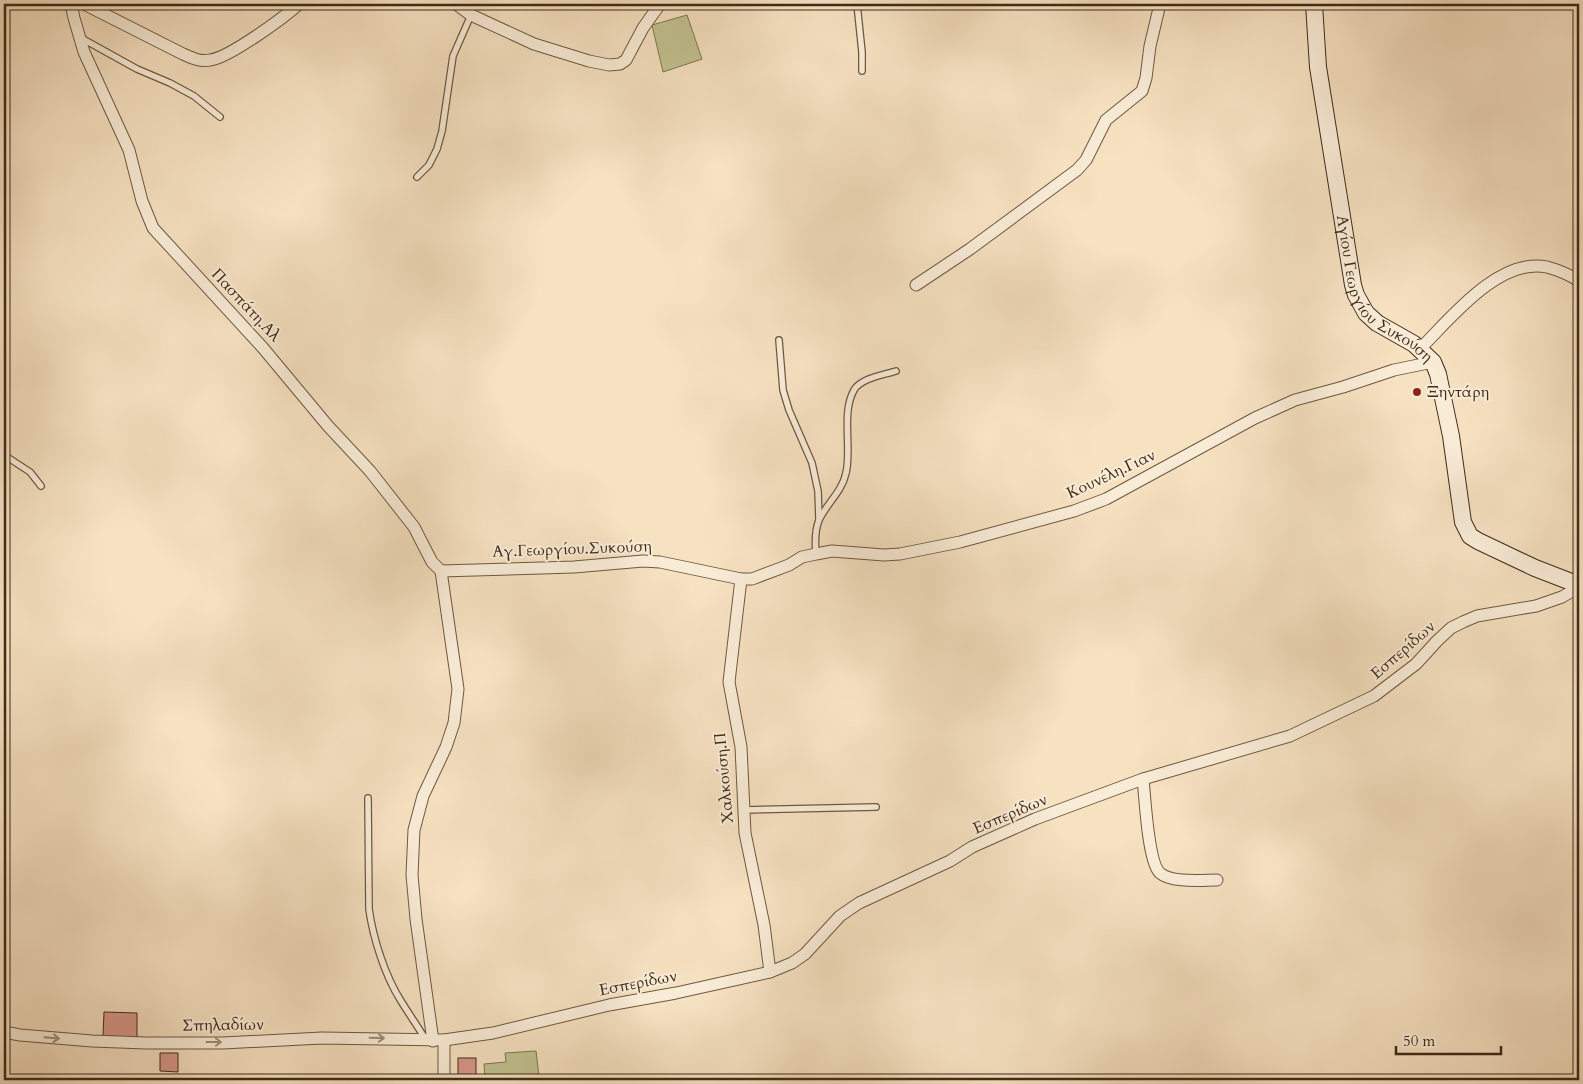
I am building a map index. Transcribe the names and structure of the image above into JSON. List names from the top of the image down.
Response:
{
  "streets": {
    "main road": ["Αγίου Γεωργίου Συκούση"],
    "street": [
      "Πασπάτη.Αλ",
      "Κουνέλη.Γιαν",
      "Αγ.Γεωργίου.Συκούση",
      "Εσπερίδων",
      "Χαλκούση.Π",
      "Σπηλαδίων"
    ]
  },
  "crossings": [
    ["Αγίου Γεωργίου Συκούση", "Κουνέλη.Γιαν"],
    ["Αγίου Γεωργίου Συκούση", "Εσπερίδων"],
    ["Πασπάτη.Αλ", "Αγ.Γεωργίου.Συκούση"],
    ["Κουνέλη.Γιαν", "Αγ.Γεωργίου.Συκούση"],
    ["Αγ.Γεωργίου.Συκούση", "Χαλκούση.Π"],
    ["Εσπερίδων", "Χαλκούση.Π"],
    ["Εσπερίδων", "Σπηλαδίων"]
  ],
  "one_way": ["Σπηλαδίων"],
  "places": ["Ξηντάρη"],
  "scale_bar": "50 m"
}
